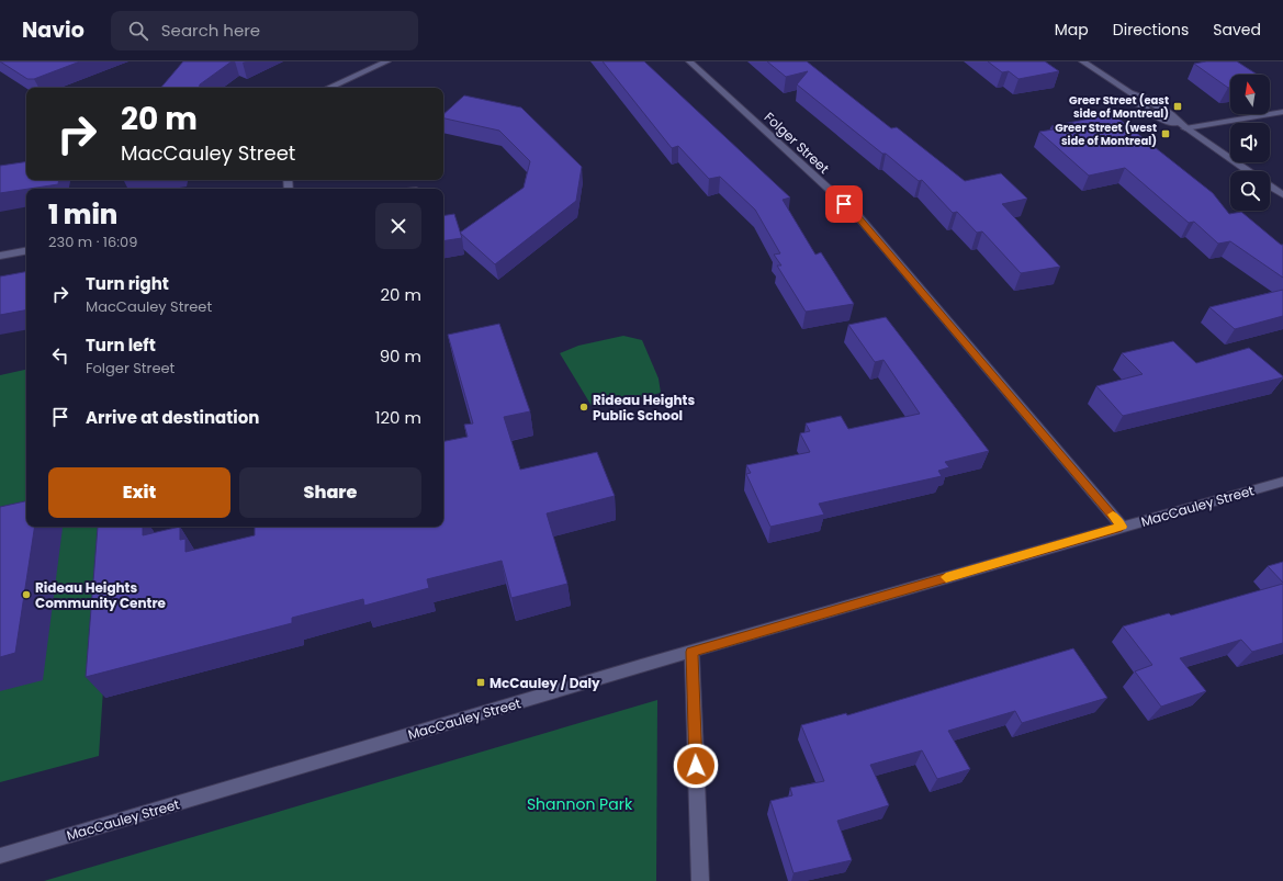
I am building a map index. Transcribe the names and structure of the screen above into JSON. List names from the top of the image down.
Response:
{
  "streets": {
    "street": ["Folger Street", "MacCauley Street"]
  },
  "crossings": [
    ["Folger Street", "MacCauley Street"]
  ],
  "parks": ["Shannon Park"],
  "places": {
    "transit": ["Greer Street (east side of Montreal)", "Greer Street (west side of Montreal)", "McCauley / Daly"],
    "other": ["Rideau Heights Public School", "Rideau Heights Community Centre"]
  },
  "north": "top",
  "page": {
    "header": "Navio",
    "search": "Search here",
    "nav": ["Map", "Directions", "Saved"],
    "turn": ["20 m", "MacCauley Street"],
    "heading": ["1 min", "230 m · 16:09"],
    "list": [
      {
        "name": "Turn right",
        "note": "MacCauley Street",
        "value": "20 m"
      },
      {
        "name": "Turn left",
        "note": "Folger Street",
        "value": "90 m"
      },
      {
        "name": "Arrive at destination",
        "value": "120 m"
      }
    ],
    "buttons": ["Exit", "Share"]
  }
}
